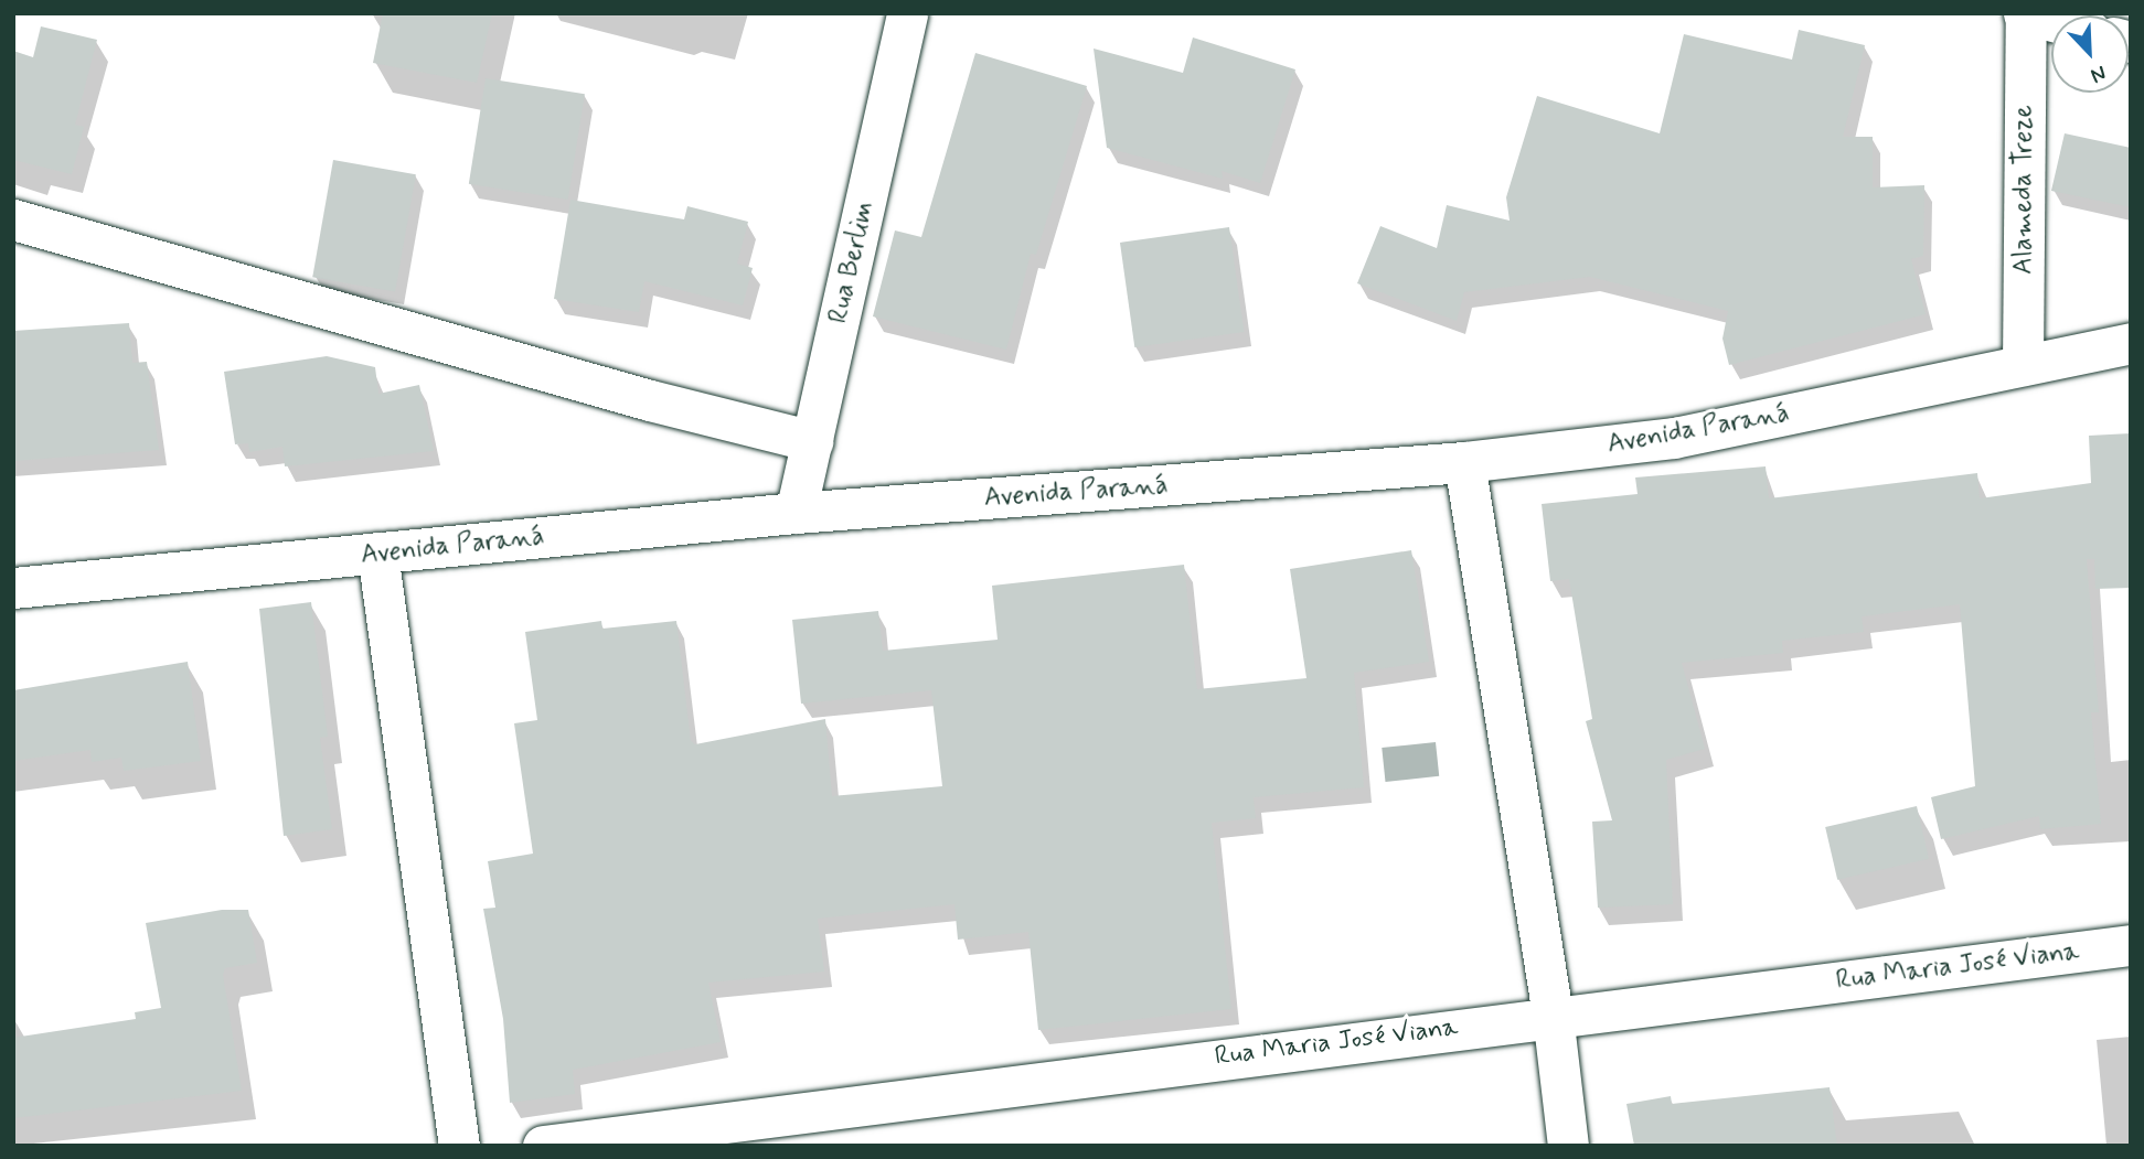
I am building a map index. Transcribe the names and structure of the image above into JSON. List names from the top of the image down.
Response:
{
  "streets": {
    "street": [
      "Alameda Treze",
      "Rua Berlim",
      "Avenida Paraná",
      "Rua Maria José Viana"
    ]
  },
  "crossings": [
    ["Alameda Treze", "Avenida Paraná"],
    ["Rua Berlim", "Avenida Paraná"]
  ],
  "north": "bottom right"
}
